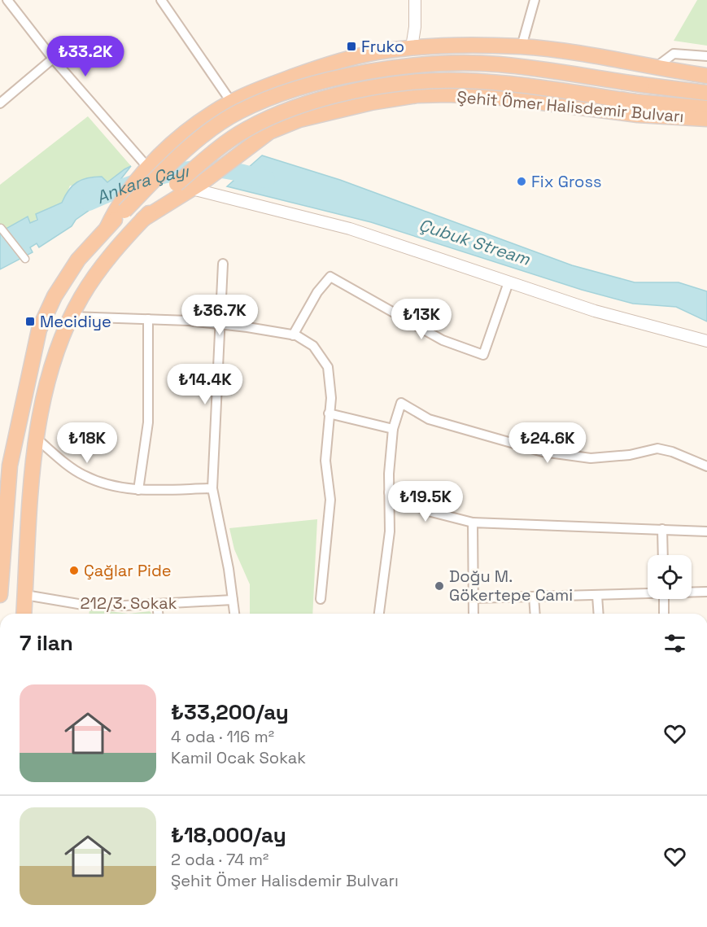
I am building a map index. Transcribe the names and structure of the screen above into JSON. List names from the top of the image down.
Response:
{
  "streets": {
    "highway": ["Şehit Ömer Halisdemir Bulvarı"],
    "street": ["212/3. Sokak"]
  },
  "crossings": [
    ["Şehit Ömer Halisdemir Bulvarı", "212/3. Sokak"]
  ],
  "water": ["Ankara Çayı", "Çubuk Stream"],
  "places": {
    "transit": ["Fruko", "Mecidiye"],
    "other": ["Fix Gross", "Çağlar Pide", "Doğu M. Gökertepe Cami"]
  },
  "page": {
    "price": [
      "₺33.2K",
      "₺36.7K",
      "₺13K",
      "₺14.4K",
      "₺18K",
      "₺24.6K",
      "₺19.5K"
    ],
    "heading": "7 ilan",
    "list": [
      {
        "name": "₺33,200/ay",
        "note": "4 oda · 116 m² · Kamil Ocak Sokak"
      },
      {
        "name": "₺18,000/ay",
        "note": "2 oda · 74 m² · Şehit Ömer Halisdemir Bulvarı"
      }
    ]
  }
}
